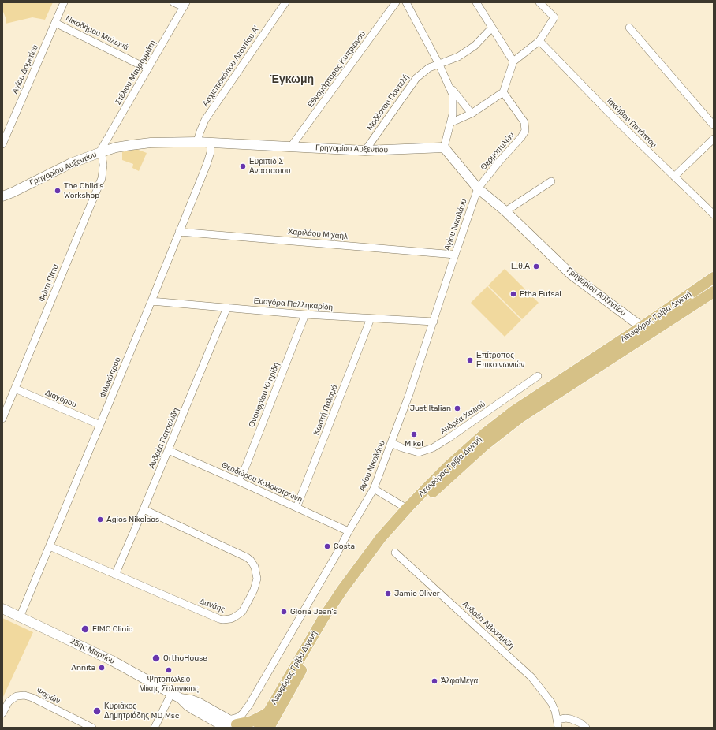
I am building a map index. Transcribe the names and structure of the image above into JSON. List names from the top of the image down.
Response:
{
  "streets": {
    "main road": ["Λεωφόρος Γρίβα Διγενή"],
    "street": [
      "Νικοδήμου Μυλωνά",
      "Αρχιεπισκόπου Λεοντίου Α'",
      "Αγίου Δομετίου",
      "Εθνομάρτυρος Κυπριανού",
      "Στέλιου Μαυρομμάτη",
      "Μοδέστου Παντελή",
      "Ιακώβου Πατάτσου",
      "Γρηγορίου Αυξεντίου",
      "Θερμοπυλών",
      "Αγίου Νικολάου",
      "Χαριλάου Μιχαήλ",
      "Φώτη Πίττα",
      "Ευαγόρα Παλληκαρίδη",
      "Φιλοκύπρου",
      "Ονουφρίου Κληρίδη",
      "Διαγόρου",
      "Κωστή Παλαμά",
      "Ανδρέα Χαλιού",
      "Ανδρέα Πατσαλίδη",
      "Θεοδώρου Κολοκοτρώνη",
      "Δανάης",
      "Ανδρέα Αβρααμίδη",
      "25ης Μαρτίου",
      "Ψαρών"
    ]
  },
  "crossings": [
    ["Νικοδήμου Μυλωνά", "Αγίου Δομετίου"],
    ["Νικοδήμου Μυλωνά", "Στέλιου Μαυρομμάτη"],
    ["Αρχιεπισκόπου Λεοντίου Α'", "Γρηγορίου Αυξεντίου"],
    ["Εθνομάρτυρος Κυπριανού", "Γρηγορίου Αυξεντίου"],
    ["Στέλιου Μαυρομμάτη", "Γρηγορίου Αυξεντίου"],
    ["Στέλιου Μαυρομμάτη", "Φώτη Πίττα"],
    ["Μοδέστου Παντελή", "Γρηγορίου Αυξεντίου"],
    ["Γρηγορίου Αυξεντίου", "Θερμοπυλών"],
    ["Γρηγορίου Αυξεντίου", "Αγίου Νικολάου"],
    ["Γρηγορίου Αυξεντίου", "Φώτη Πίττα"],
    ["Γρηγορίου Αυξεντίου", "Λεωφόρος Γρίβα Διγενή"],
    ["Γρηγορίου Αυξεντίου", "Φιλοκύπρου"],
    ["Θερμοπυλών", "Αγίου Νικολάου"],
    ["Αγίου Νικολάου", "Χαριλάου Μιχαήλ"],
    ["Αγίου Νικολάου", "Ευαγόρα Παλληκαρίδη"],
    ["Αγίου Νικολάου", "Ανδρέα Χαλιού"],
    ["Αγίου Νικολάου", "Θεοδώρου Κολοκοτρώνη"],
    ["Αγίου Νικολάου", "25ης Μαρτίου"],
    ["Χαριλάου Μιχαήλ", "Φιλοκύπρου"],
    ["Φώτη Πίττα", "Διαγόρου"],
    ["Ευαγόρα Παλληκαρίδη", "Φιλοκύπρου"],
    ["Ευαγόρα Παλληκαρίδη", "Ονουφρίου Κληρίδη"],
    ["Ευαγόρα Παλληκαρίδη", "Κωστή Παλαμά"],
    ["Ευαγόρα Παλληκαρίδη", "Ανδρέα Πατσαλίδη"],
    ["Φιλοκύπρου", "Διαγόρου"],
    ["Φιλοκύπρου", "Δανάης"],
    ["Φιλοκύπρου", "25ης Μαρτίου"],
    ["Ονουφρίου Κληρίδη", "Θεοδώρου Κολοκοτρώνη"],
    ["Κωστή Παλαμά", "Θεοδώρου Κολοκοτρώνη"],
    ["Ανδρέα Πατσαλίδη", "Θεοδώρου Κολοκοτρώνη"],
    ["Ανδρέα Πατσαλίδη", "Δανάης"]
  ],
  "districts": ["Έγκωμη"],
  "places": [
    "Ευριπιδ Σ Αναστασιου",
    "The Child's Workshop",
    "Ε.θ.Α",
    "Etha Futsal",
    "Επίτροπος Επικοινωνιών",
    "Just Italian",
    "Mikel",
    "Agios Nikolaos",
    "Costa",
    "Jamie Oliver",
    "Gloria Jean's",
    "EIMC Clinic",
    "OrthoHouse",
    "Annita",
    "Ψητοπωλειο Μικης Σαλονικιος",
    "ΆλφαΜέγα",
    "Κυριάκος Δημητριάδης MD Msc"
  ]
}
